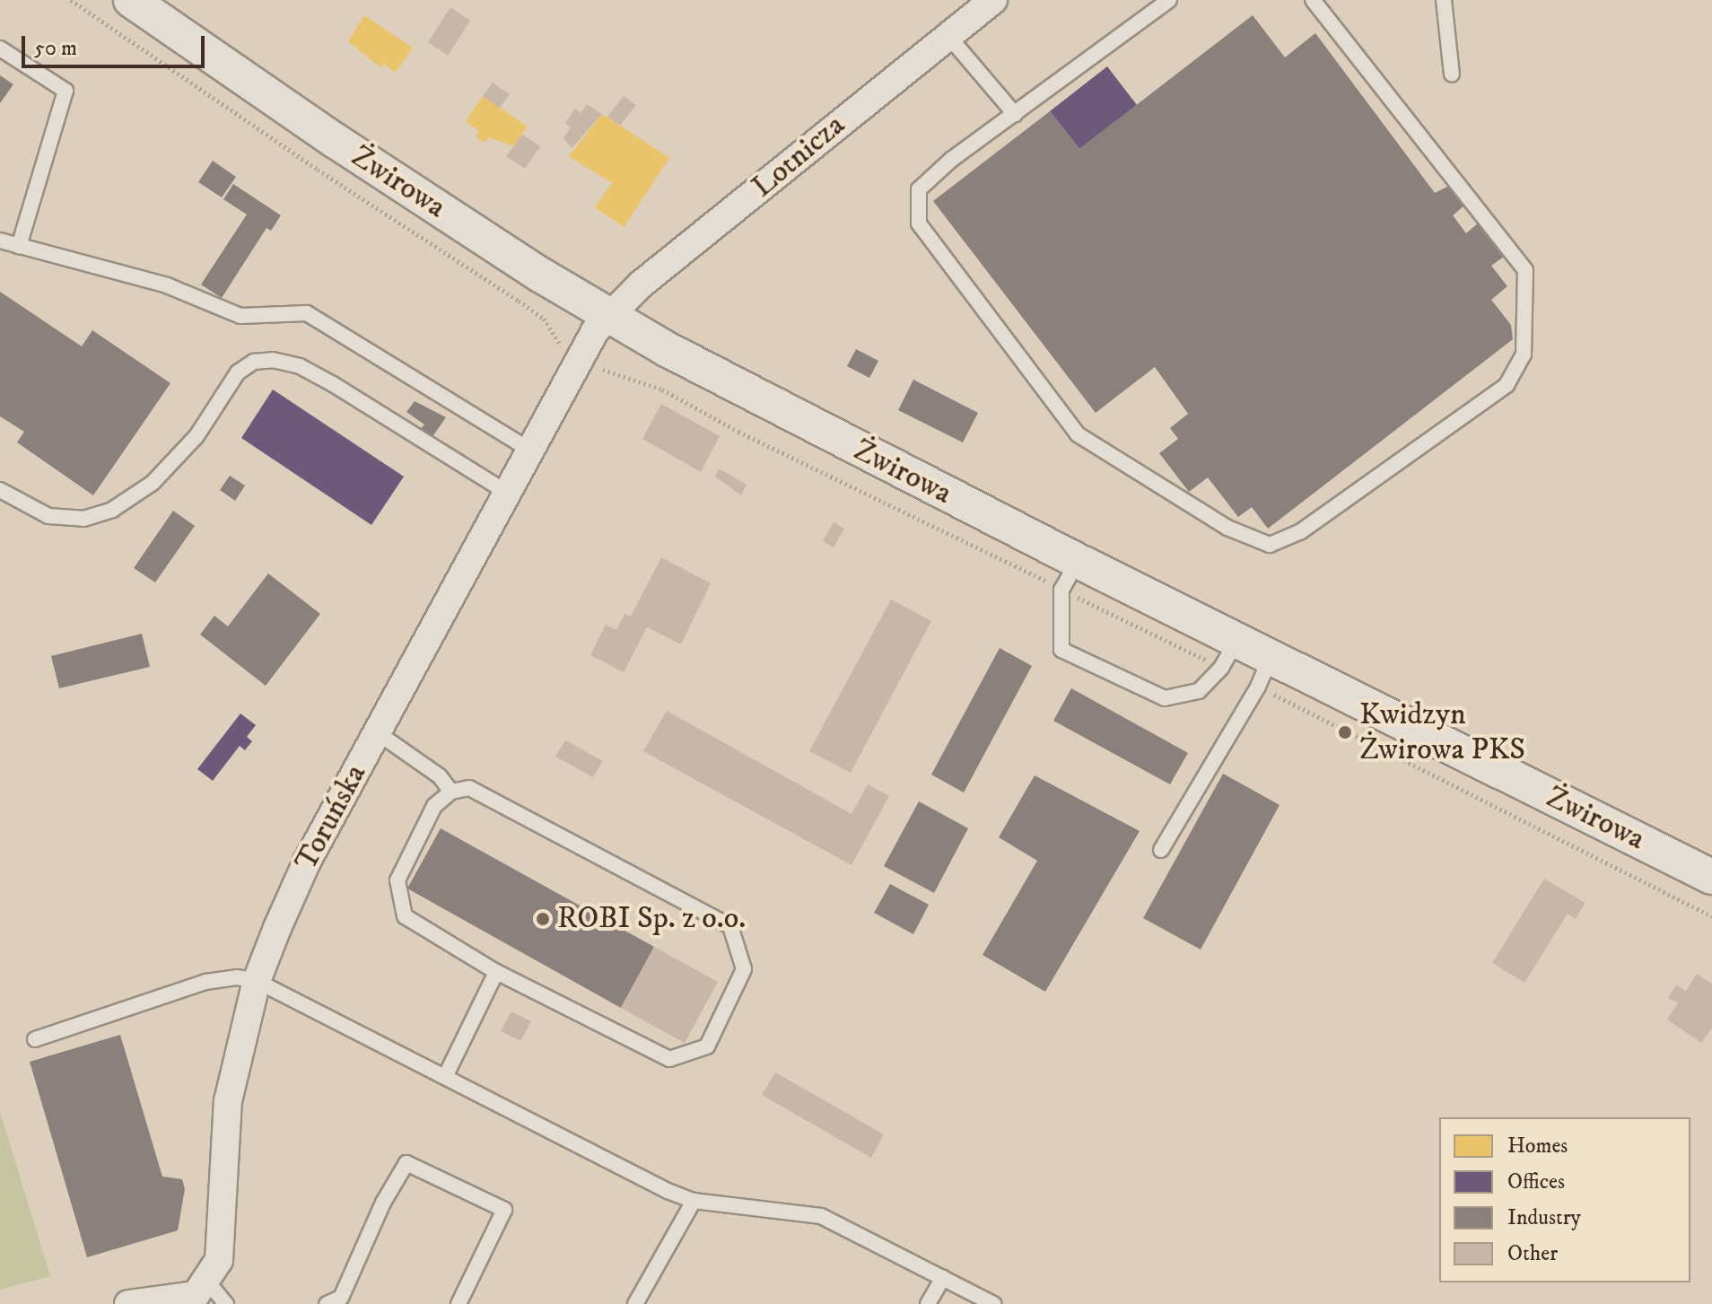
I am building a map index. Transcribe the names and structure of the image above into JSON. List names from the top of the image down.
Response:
{
  "streets": {
    "street": ["Lotnicza", "Żwirowa", "Toruńska"]
  },
  "crossings": [
    ["Lotnicza", "Żwirowa"],
    ["Lotnicza", "Toruńska"],
    ["Żwirowa", "Toruńska"]
  ],
  "places": ["Kwidzyn Żwirowa PKS", "ROBI Sp. z o.o."],
  "legend": [
    "Homes",
    "Offices",
    "Industry",
    "Other"
  ],
  "scale_bar": "50 m"
}
